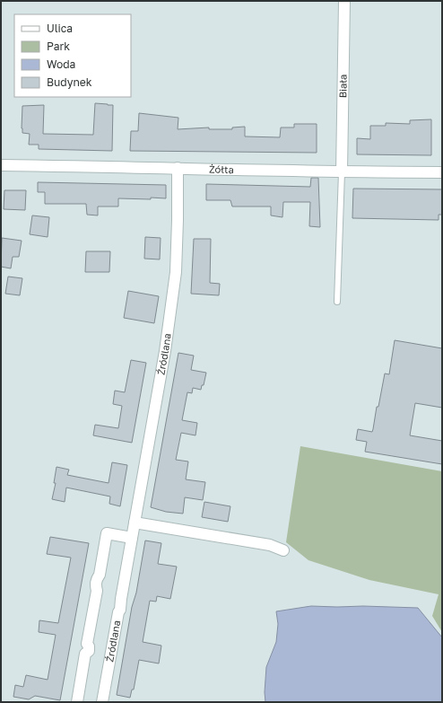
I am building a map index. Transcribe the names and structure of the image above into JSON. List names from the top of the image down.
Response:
{
  "streets": {
    "street": ["Biała", "Żółta", "Źródlana"]
  },
  "crossings": [
    ["Biała", "Żółta"],
    ["Żółta", "Źródlana"]
  ],
  "legend": [
    "Ulica",
    "Park",
    "Woda",
    "Budynek"
  ]
}
